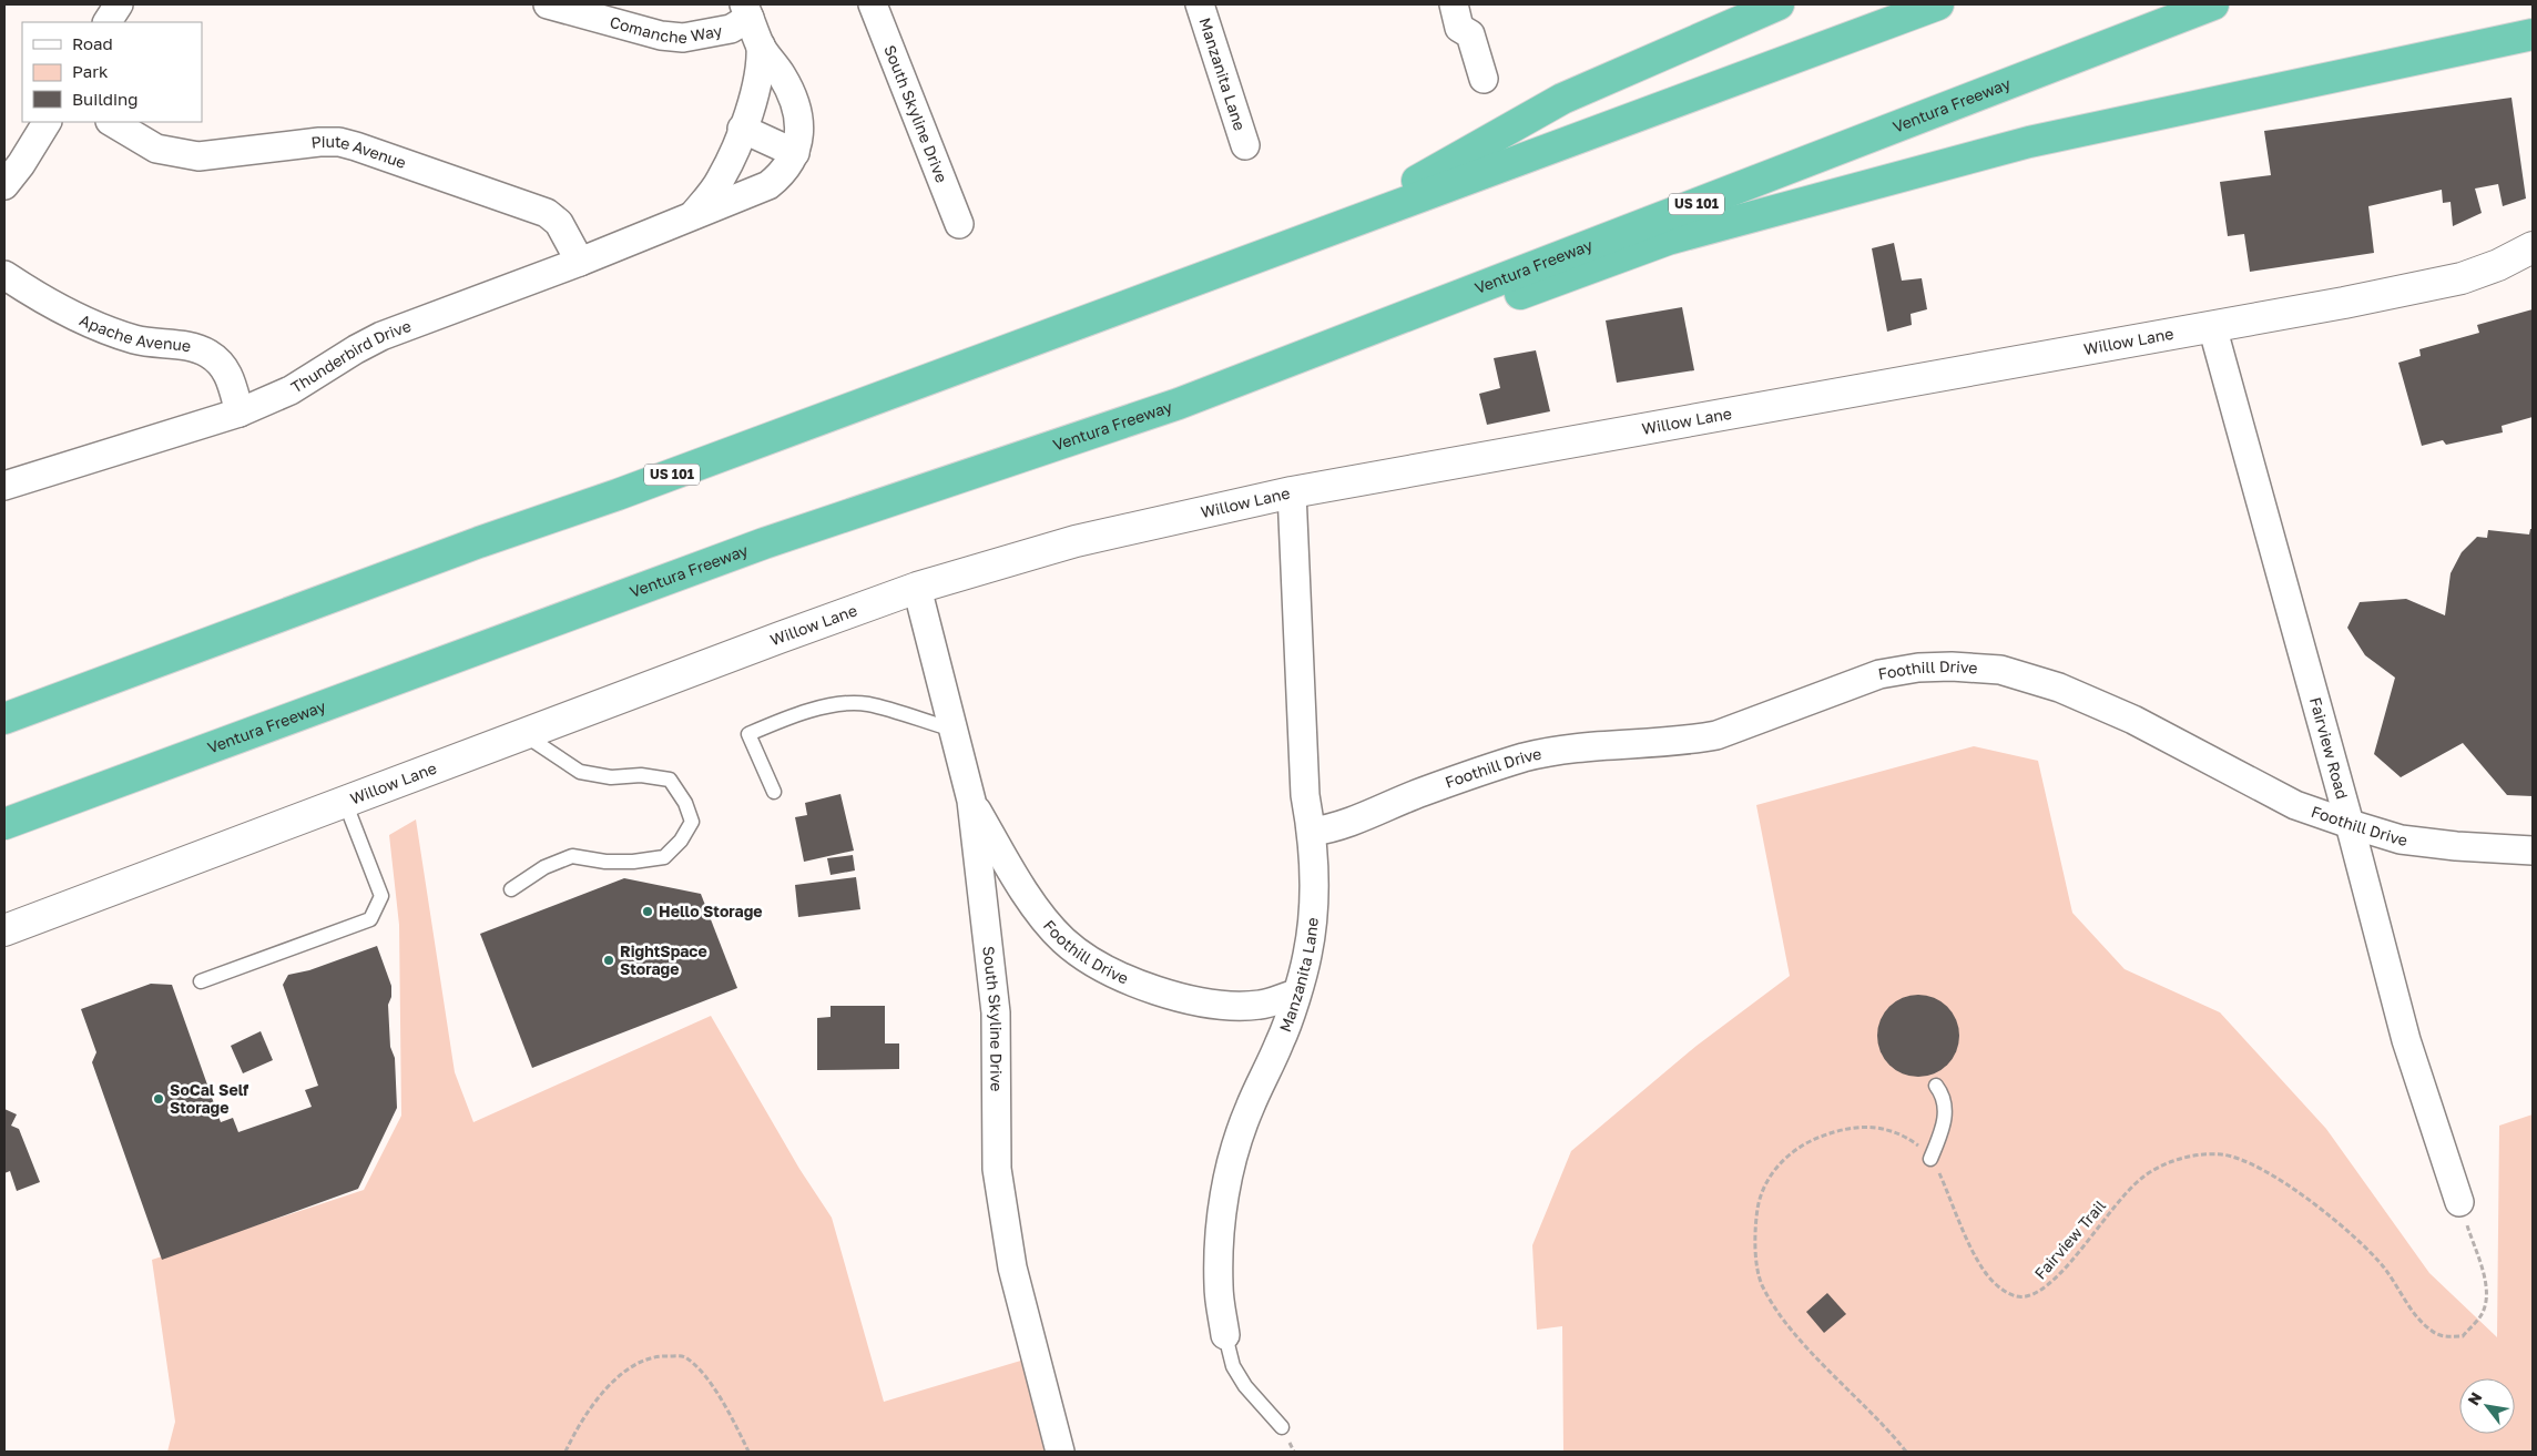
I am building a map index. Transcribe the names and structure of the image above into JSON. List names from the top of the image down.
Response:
{
  "streets": {
    "highway": ["Ventura Freeway", "US 101"],
    "street": [
      "Comanche Way",
      "Manzanita Lane",
      "South Skyline Drive",
      "Piute Avenue",
      "Apache Avenue",
      "Willow Lane",
      "Thunderbird Drive",
      "Foothill Drive",
      "Fairview Road"
    ],
    "path": ["Fairview Trail"]
  },
  "crossings": [
    ["Manzanita Lane", "Willow Lane"],
    ["Manzanita Lane", "Foothill Drive"],
    ["South Skyline Drive", "Willow Lane"],
    ["South Skyline Drive", "Foothill Drive"],
    ["Piute Avenue", "Thunderbird Drive"],
    ["Apache Avenue", "Thunderbird Drive"],
    ["Willow Lane", "Fairview Road"],
    ["Foothill Drive", "Fairview Road"],
    ["Fairview Road", "Fairview Trail"]
  ],
  "places": ["Hello Storage", "RightSpace Storage", "SoCal Self Storage"],
  "legend": ["Road", "Park", "Building"],
  "north": "top left"
}
